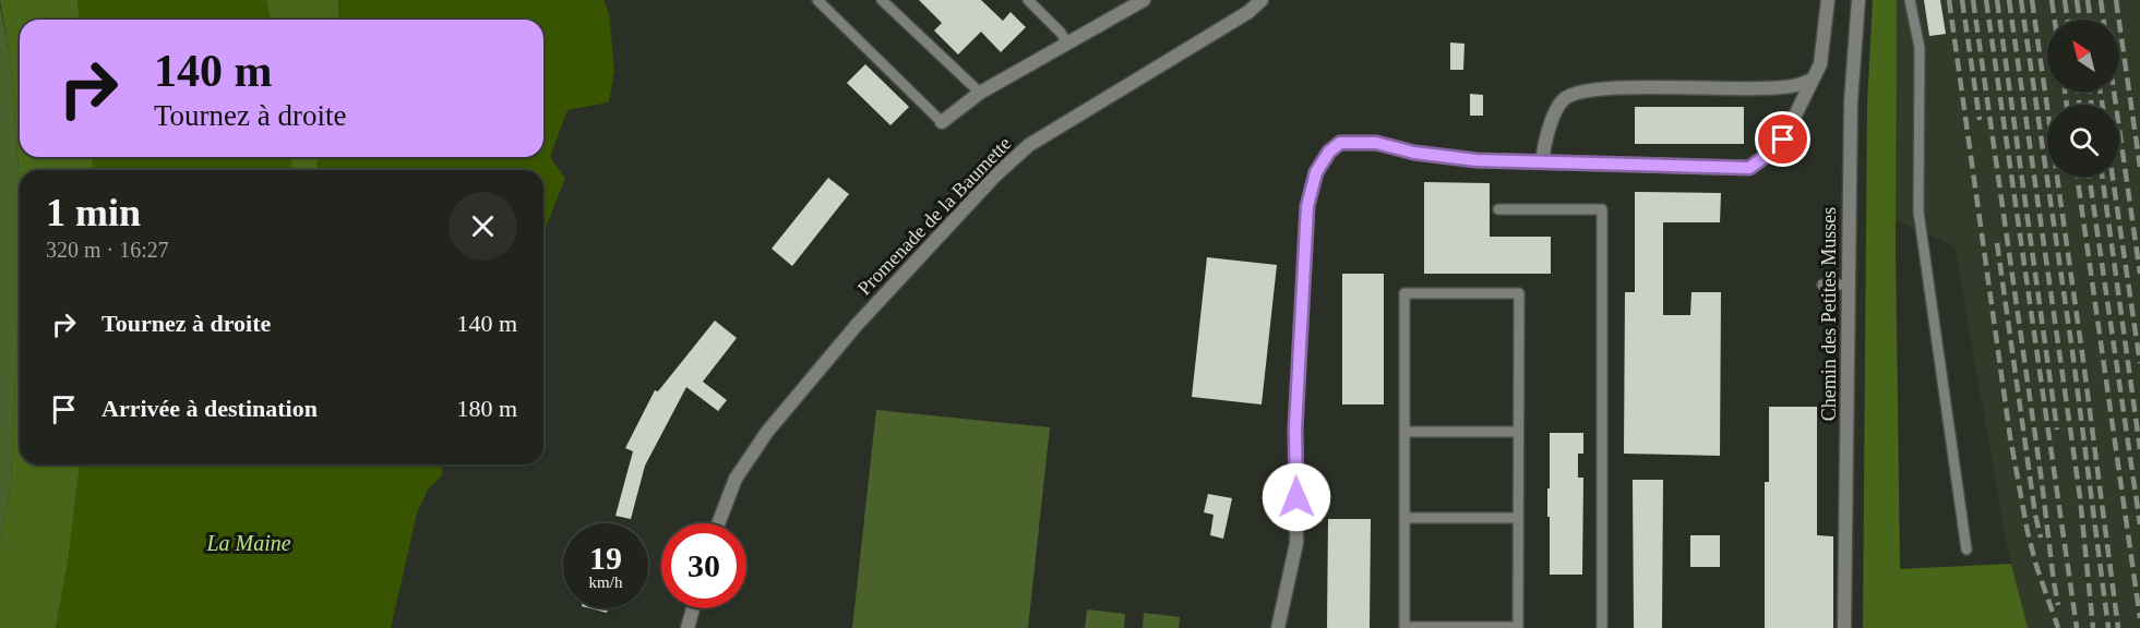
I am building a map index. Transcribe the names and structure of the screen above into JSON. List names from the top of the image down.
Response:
{
  "streets": {
    "street": ["Promenade de la Baumette", "Chemin des Petites Musses"]
  },
  "water": ["La Maine"],
  "north": "top left",
  "page": {
    "turn": ["140 m", "Tournez à droite"],
    "heading": ["1 min", "320 m · 16:27"],
    "list": [
      {
        "name": "Tournez à droite",
        "value": "140 m"
      },
      {
        "name": "Arrivée à destination",
        "value": "180 m"
      }
    ],
    "speed": "19 km/h",
    "limit": "30"
  }
}
